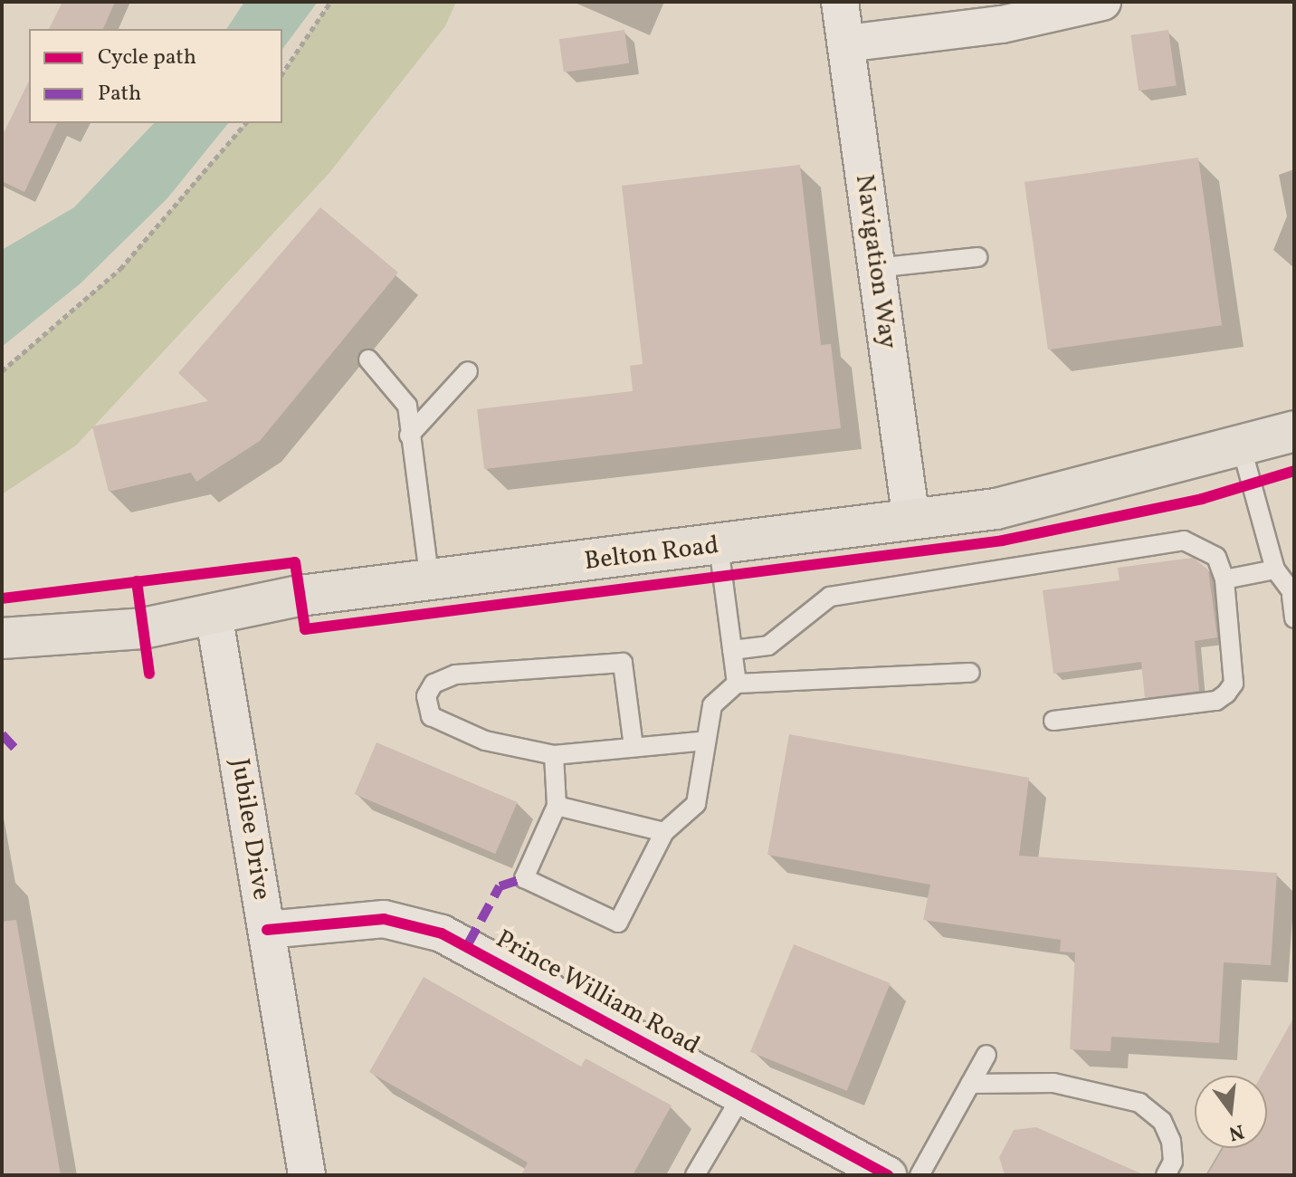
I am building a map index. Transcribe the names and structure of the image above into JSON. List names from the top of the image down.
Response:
{
  "streets": {
    "main road": ["Belton Road"],
    "street": ["Navigation Way", "Jubilee Drive", "Prince William Road"]
  },
  "crossings": [
    ["Navigation Way", "Belton Road"],
    ["Belton Road", "Jubilee Drive"],
    ["Jubilee Drive", "Prince William Road"]
  ],
  "legend": ["Cycle path", "Path"],
  "north": "bottom"
}
